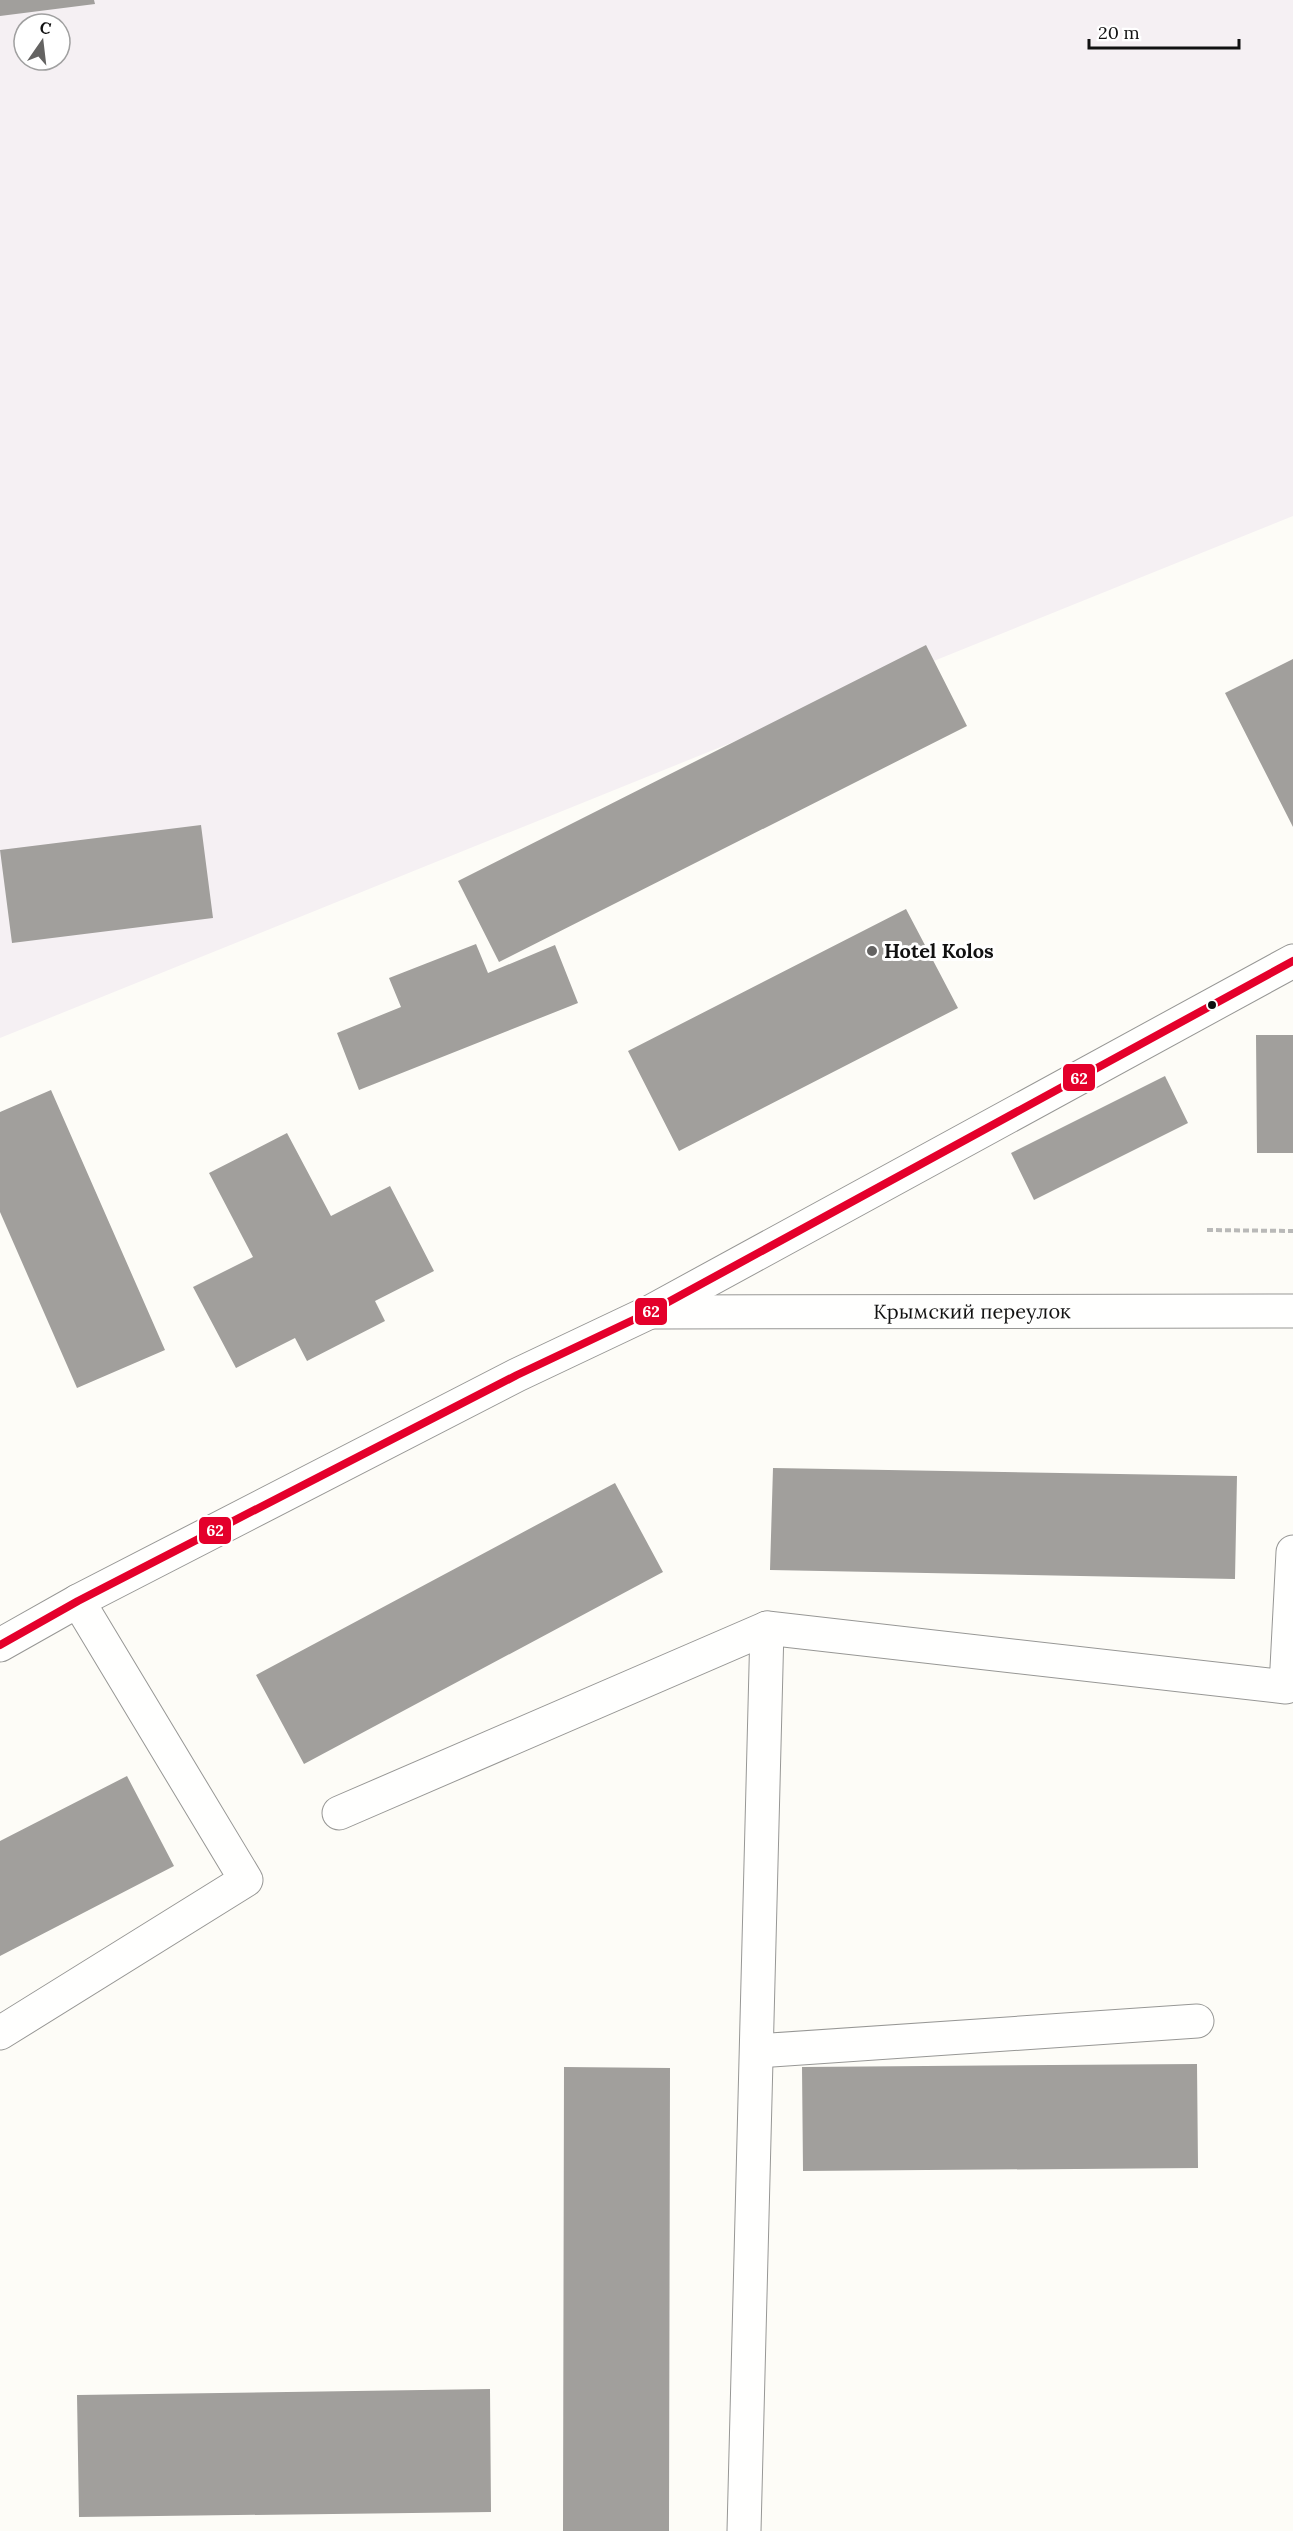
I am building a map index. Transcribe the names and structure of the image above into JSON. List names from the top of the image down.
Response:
{
  "streets": {
    "street": ["Крымский переулок"]
  },
  "places": ["Hotel Kolos"],
  "lines": ["transit line 62"],
  "scale_bar": "20 m",
  "north": "top"
}
